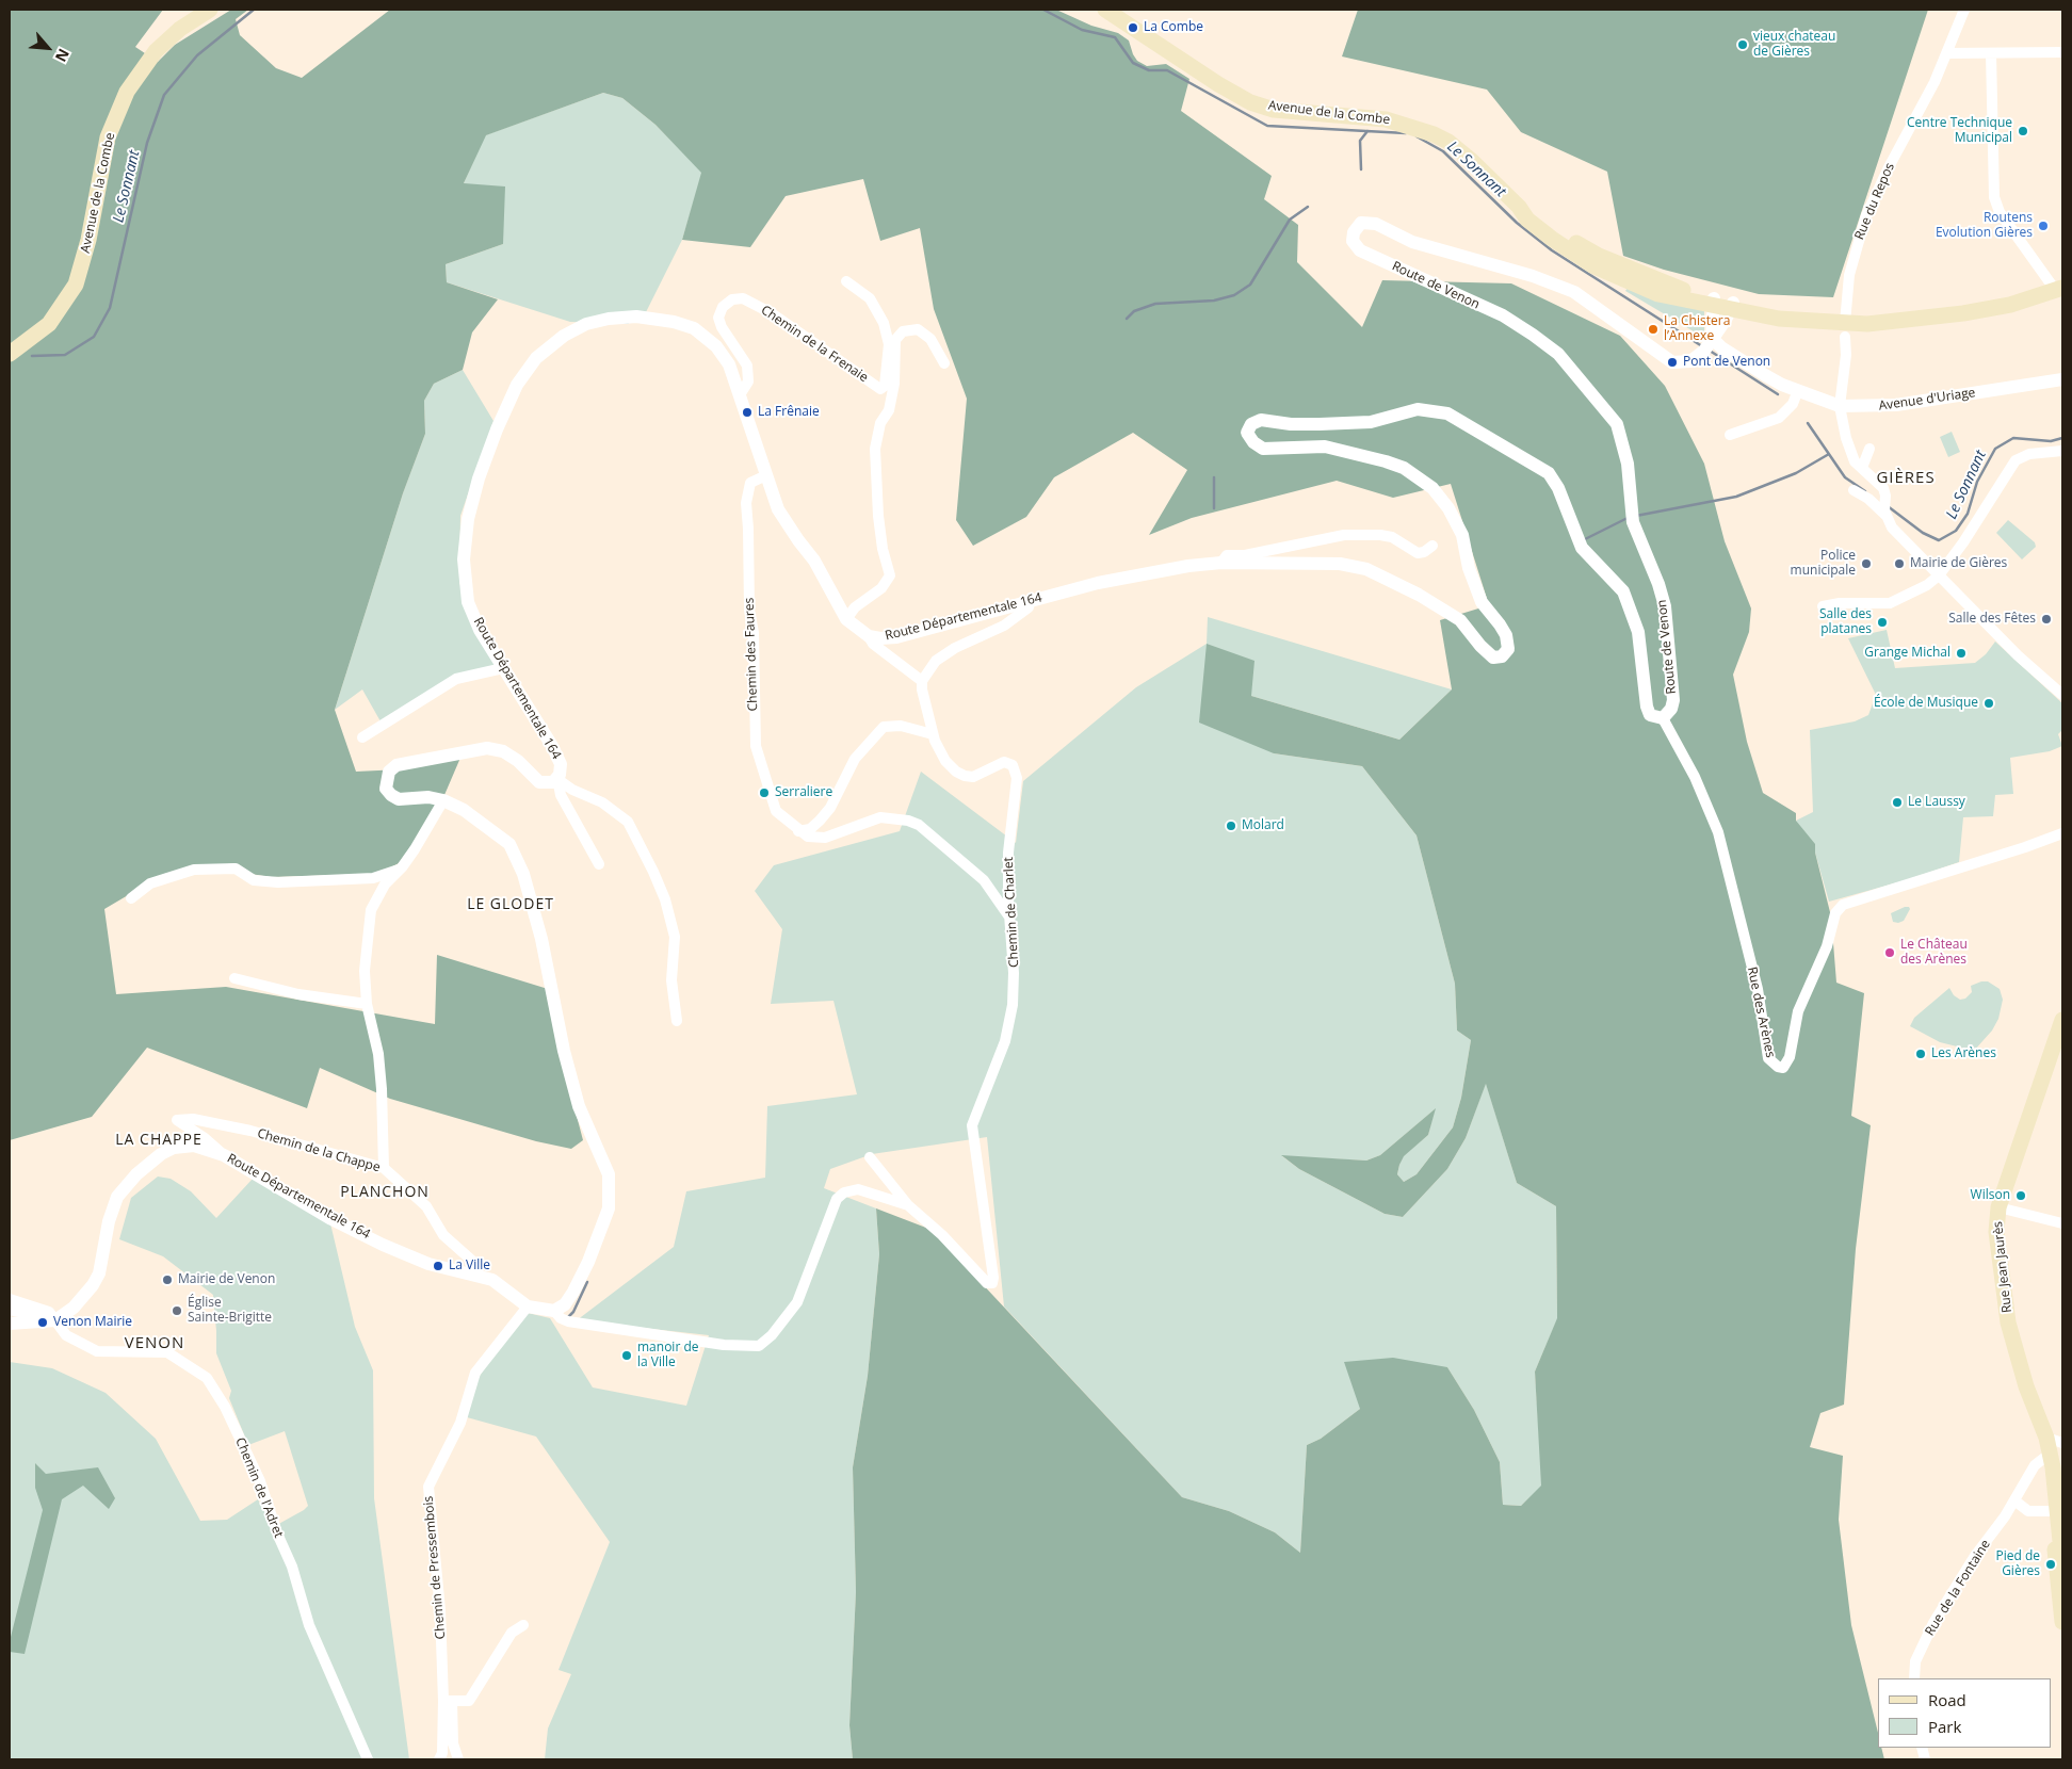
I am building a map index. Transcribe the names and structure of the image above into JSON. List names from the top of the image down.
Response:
{
  "streets": {
    "main road": ["Avenue de la Combe", "Rue Jean Jaurès"],
    "street": [
      "Rue du Repos",
      "Route de Venon",
      "Chemin de la Frenaie",
      "Avenue d'Uriage",
      "Route Départementale 164",
      "Chemin des Faures",
      "Chemin de Charlet",
      "Rue des Arènes",
      "Chemin de la Chappe",
      "Chemin de l'Adret",
      "Chemin de Pressembois",
      "Rue de la Fontaine"
    ]
  },
  "crossings": [
    ["Avenue de la Combe", "Rue du Repos"],
    ["Avenue de la Combe", "Route de Venon"],
    ["Rue du Repos", "Avenue d'Uriage"],
    ["Route de Venon", "Avenue d'Uriage"],
    ["Route de Venon", "Route Départementale 164"],
    ["Route de Venon", "Rue des Arènes"],
    ["Chemin de la Frenaie", "Route Départementale 164"],
    ["Route Départementale 164", "Chemin des Faures"],
    ["Route Départementale 164", "Chemin de la Chappe"],
    ["Route Départementale 164", "Chemin de l'Adret"],
    ["Route Départementale 164", "Chemin de Pressembois"],
    ["Rue Jean Jaurès", "Rue de la Fontaine"]
  ],
  "districts": [
    "GIÈRES",
    "LE GLODET",
    "LA CHAPPE",
    "PLANCHON",
    "VENON"
  ],
  "water": ["Le Sonnant"],
  "places": [
    "La Combe",
    "vieux chateau de Gières",
    "Centre Technique Municipal",
    "Routens Evolution Gières",
    "La Chistera l’Annexe",
    "Pont de Venon",
    "La Frênaie",
    "Police municipale",
    "Mairie de Gières",
    "Salle des Fêtes",
    "Salle des platanes",
    "Grange Michal",
    "École de Musique",
    "Serraliere",
    "Le Laussy",
    "Molard",
    "Le Château des Arènes",
    "Les Arènes",
    "Wilson",
    "La Ville",
    "Mairie de Venon",
    "Église Sainte-Brigitte",
    "Venon Mairie",
    "manoir de la Ville",
    "Pied de Gières"
  ],
  "legend": ["Road", "Park"],
  "north": "bottom right"
}
